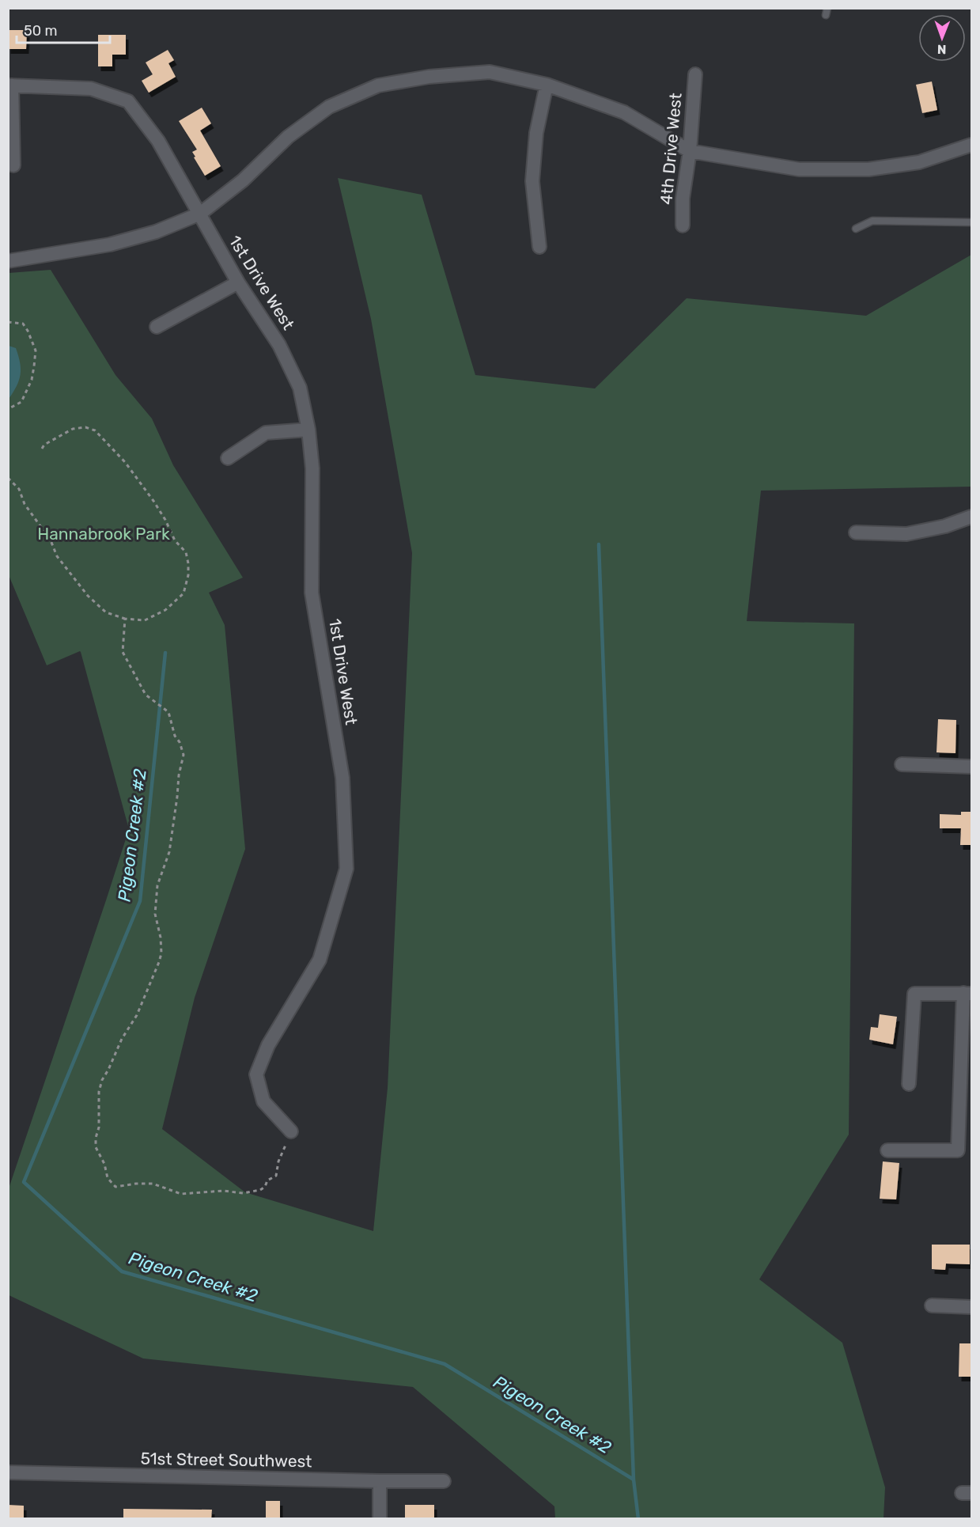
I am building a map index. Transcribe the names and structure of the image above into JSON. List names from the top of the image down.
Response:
{
  "streets": {
    "street": ["4th Drive West", "1st Drive West", "51st Street Southwest"]
  },
  "water": ["Pigeon Creek #2"],
  "parks": ["Hannabrook Park"],
  "scale_bar": "50 m",
  "north": "bottom"
}
